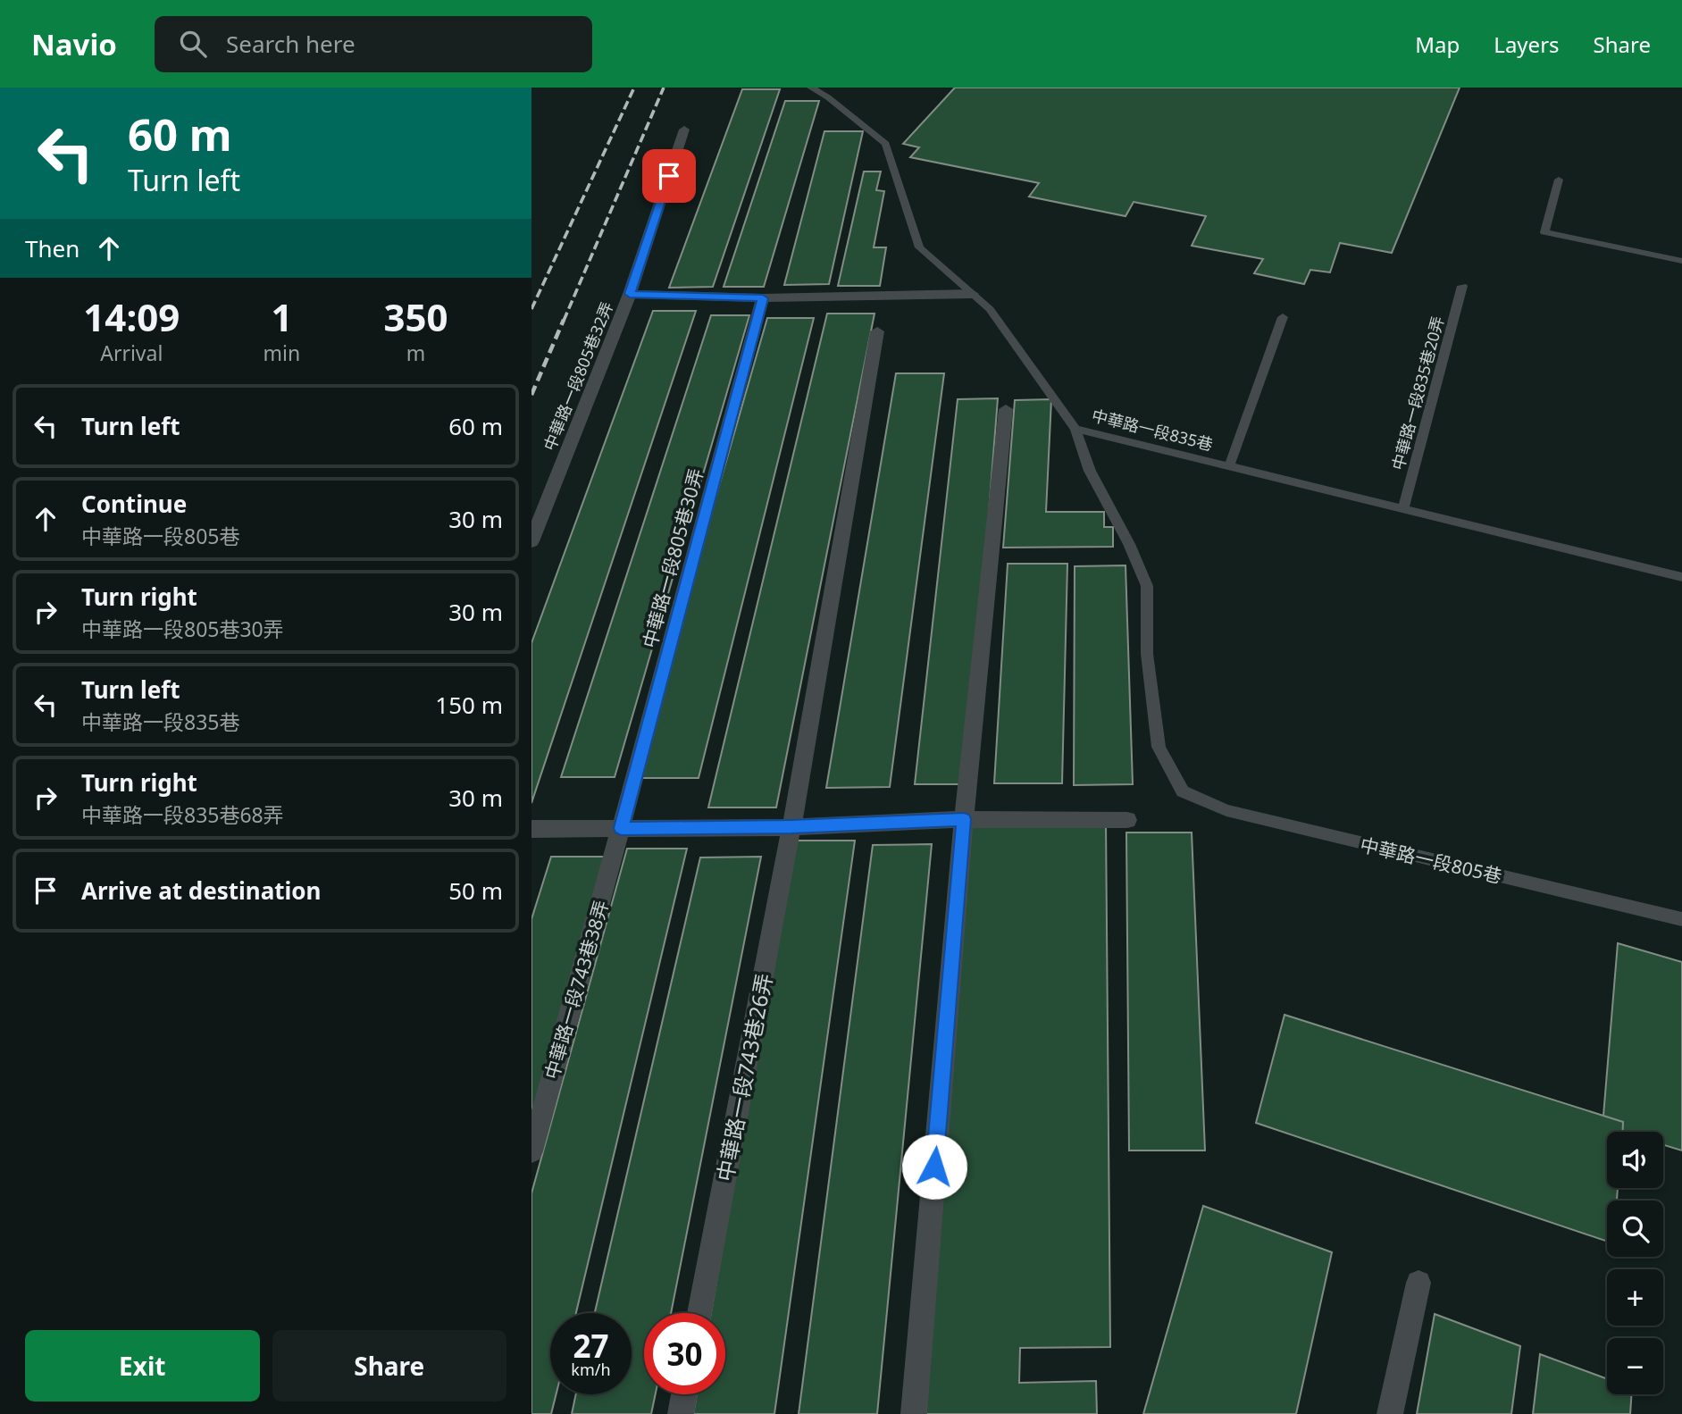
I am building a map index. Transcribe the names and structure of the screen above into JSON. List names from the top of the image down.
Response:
{
  "streets": {
    "street": [
      "中華路一段805巷32弄",
      "中華路一段805巷30弄",
      "中華路一段743巷38弄",
      "中華路一段743巷26弄"
    ],
    "lane": ["中華路一段835巷20弄", "中華路一段835巷", "中華路一段805巷"]
  },
  "crossings": [
    ["中華路一段835巷20弄", "中華路一段835巷"],
    ["中華路一段805巷30弄", "中華路一段743巷38弄"]
  ],
  "page": {
    "header": "Navio",
    "search": "Search here",
    "nav": ["Map", "Layers", "Share"],
    "turn": ["60 m", "Turn left"],
    "then": "Then",
    "eta": [
      "14:09",
      "Arrival",
      "1",
      "min",
      "350",
      "m"
    ],
    "list": [
      {
        "name": "Turn left",
        "value": "60 m"
      },
      {
        "name": "Continue",
        "note": "中華路一段805巷",
        "value": "30 m"
      },
      {
        "name": "Turn right",
        "note": "中華路一段805巷30弄",
        "value": "30 m"
      },
      {
        "name": "Turn left",
        "note": "中華路一段835巷",
        "value": "150 m"
      },
      {
        "name": "Turn right",
        "note": "中華路一段835巷68弄",
        "value": "30 m"
      },
      {
        "name": "Arrive at destination",
        "value": "50 m"
      }
    ],
    "map_buttons": ["+", "−"],
    "speed": "27 km/h",
    "limit": "30",
    "buttons": ["Exit", "Share"]
  }
}
